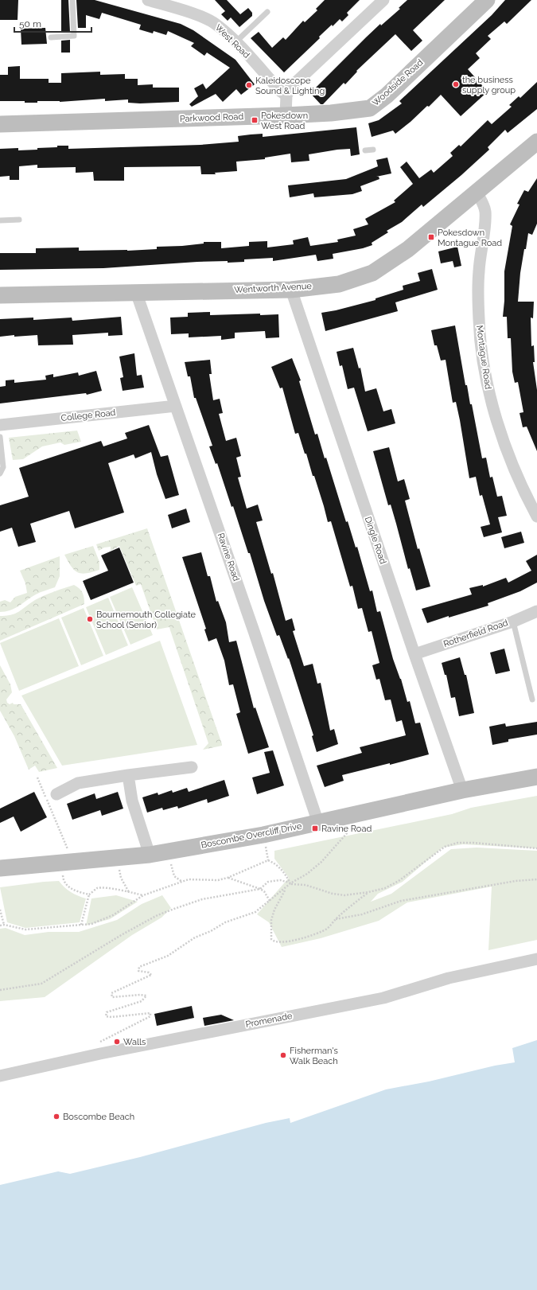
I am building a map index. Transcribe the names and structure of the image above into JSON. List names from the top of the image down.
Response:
{
  "streets": {
    "street": [
      "West Road",
      "Woodside Road",
      "Parkwood Road",
      "Wentworth Avenue",
      "Montague Road",
      "College Road",
      "Dingle Road",
      "Ravine Road",
      "Rotherfield Road",
      "Boscombe Overcliff Drive",
      "Promenade"
    ]
  },
  "crossings": [
    ["Woodside Road", "Parkwood Road"],
    ["Wentworth Avenue", "Montague Road"],
    ["Wentworth Avenue", "Dingle Road"],
    ["Wentworth Avenue", "Ravine Road"],
    ["College Road", "Ravine Road"],
    ["Dingle Road", "Rotherfield Road"],
    ["Dingle Road", "Boscombe Overcliff Drive"],
    ["Ravine Road", "Boscombe Overcliff Drive"]
  ],
  "places": {
    "other": [
      "the business supply group",
      "Kaleidoscope Sound & Lighting",
      "Bournemouth Collegiate School (Senior)",
      "Walls",
      "Fisherman's Walk Beach",
      "Boscombe Beach"
    ],
    "transit": ["Pokesdown West Road", "Pokesdown Montague Road", "Ravine Road"]
  },
  "scale_bar": "50 m"
}
